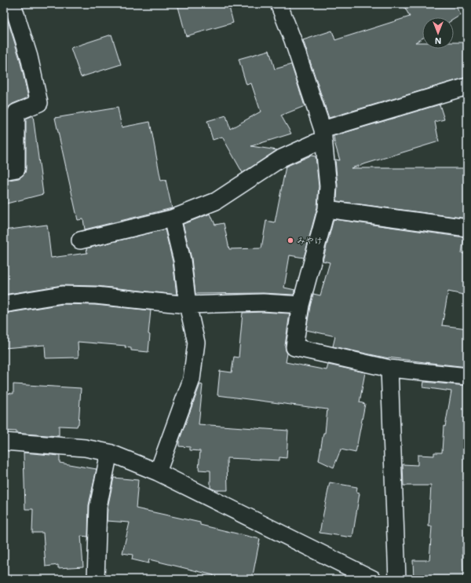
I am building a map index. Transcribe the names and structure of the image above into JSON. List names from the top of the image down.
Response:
{
  "places": ["みやけ"],
  "north": "bottom"
}
